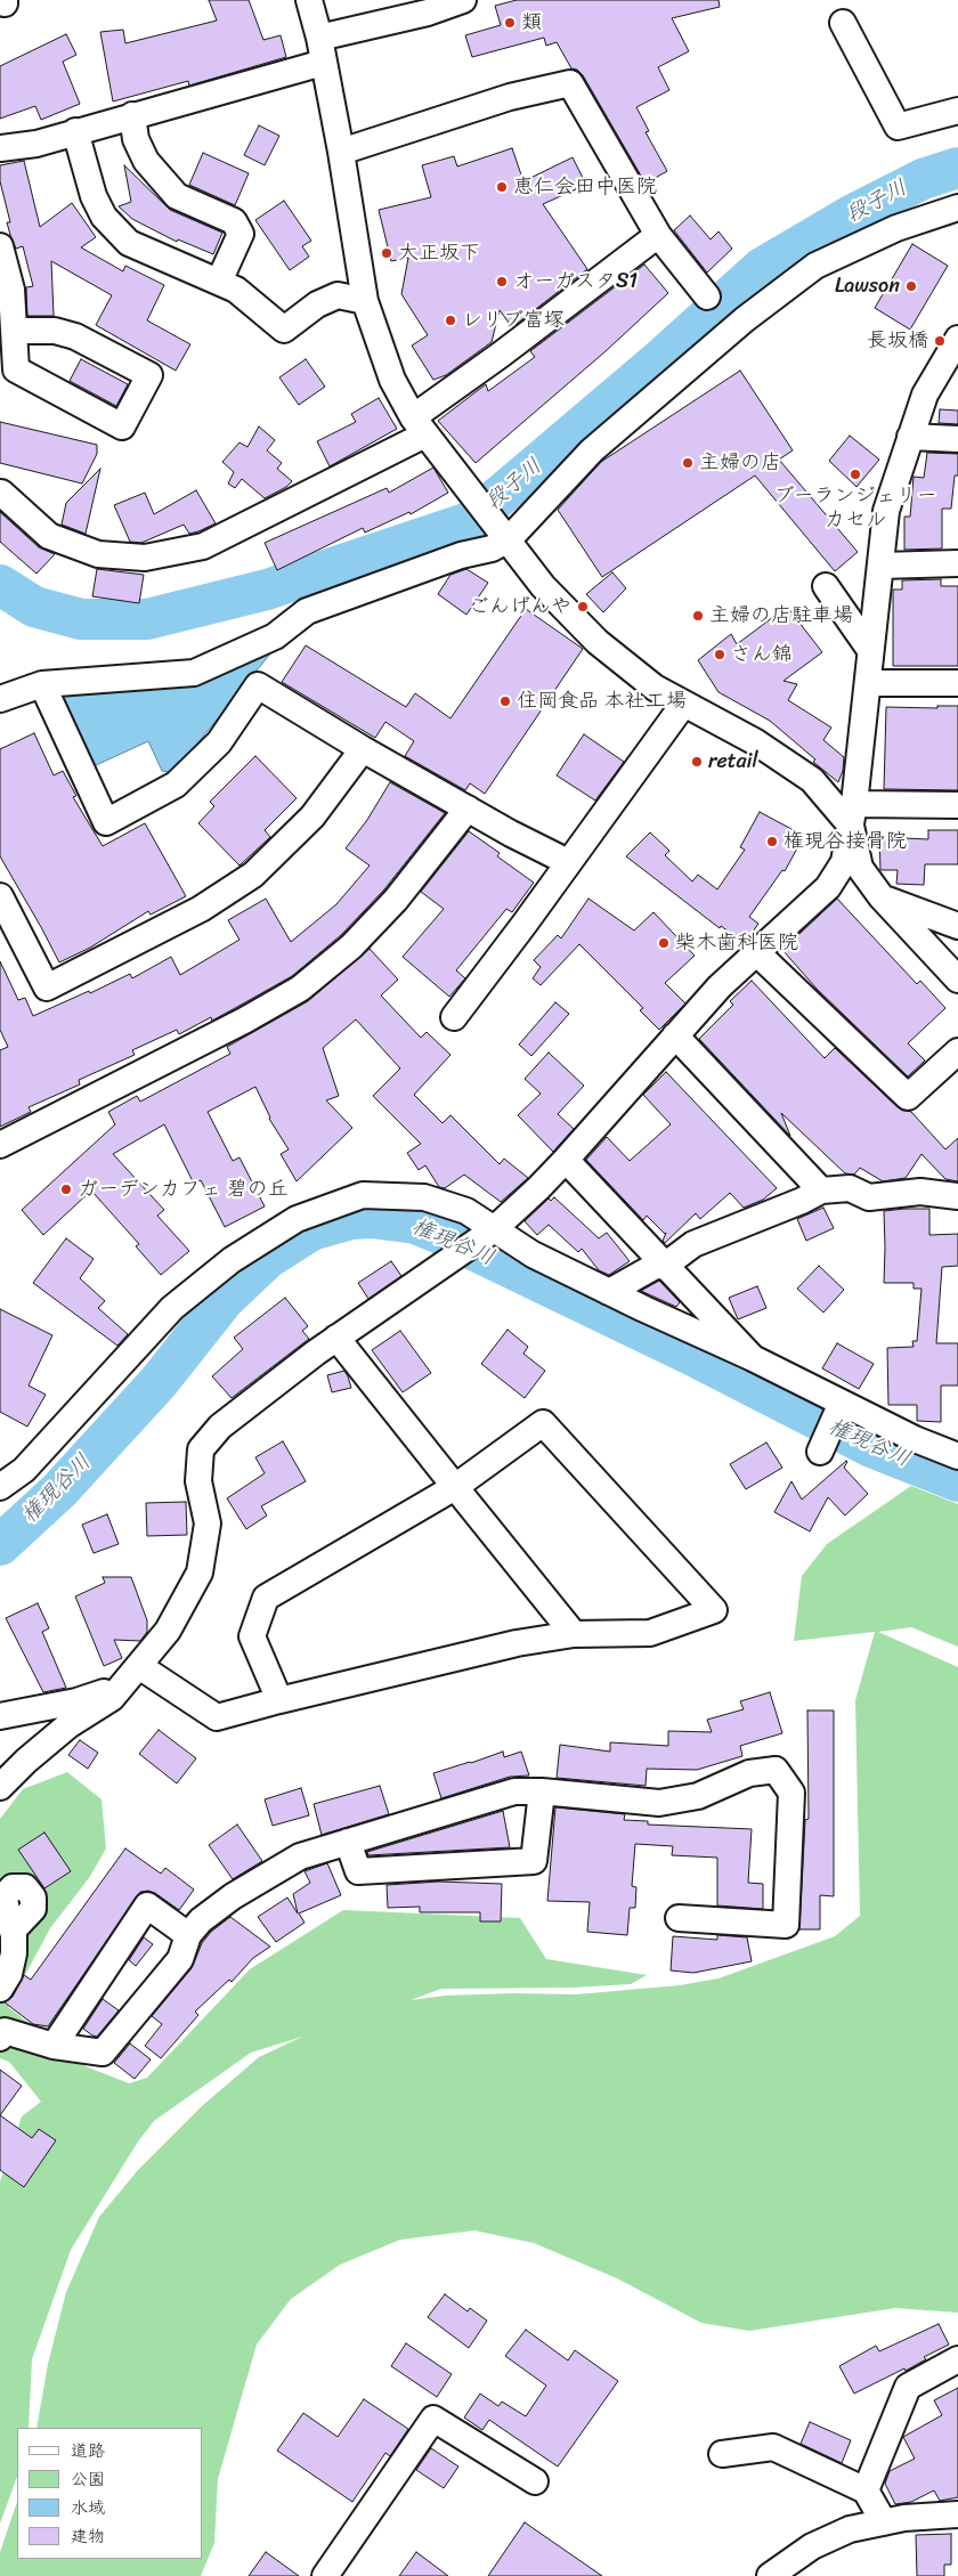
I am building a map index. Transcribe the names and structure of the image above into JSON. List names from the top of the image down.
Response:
{
  "water": ["段子川", "権現谷川"],
  "places": [
    "類",
    "恵仁会田中医院",
    "大正坂下",
    "オーガスタS1",
    "Lawson",
    "レリブ富塚",
    "長坂橋",
    "主婦の店",
    "ブーランジェリー カセル",
    "ごんげんや",
    "主婦の店駐車場",
    "さん錦",
    "住岡食品 本社工場",
    "retail",
    "権現谷接骨院",
    "柴木歯科医院",
    "ガーデンカフェ 碧の丘"
  ],
  "legend": [
    "道路",
    "公園",
    "水域",
    "建物"
  ]
}
